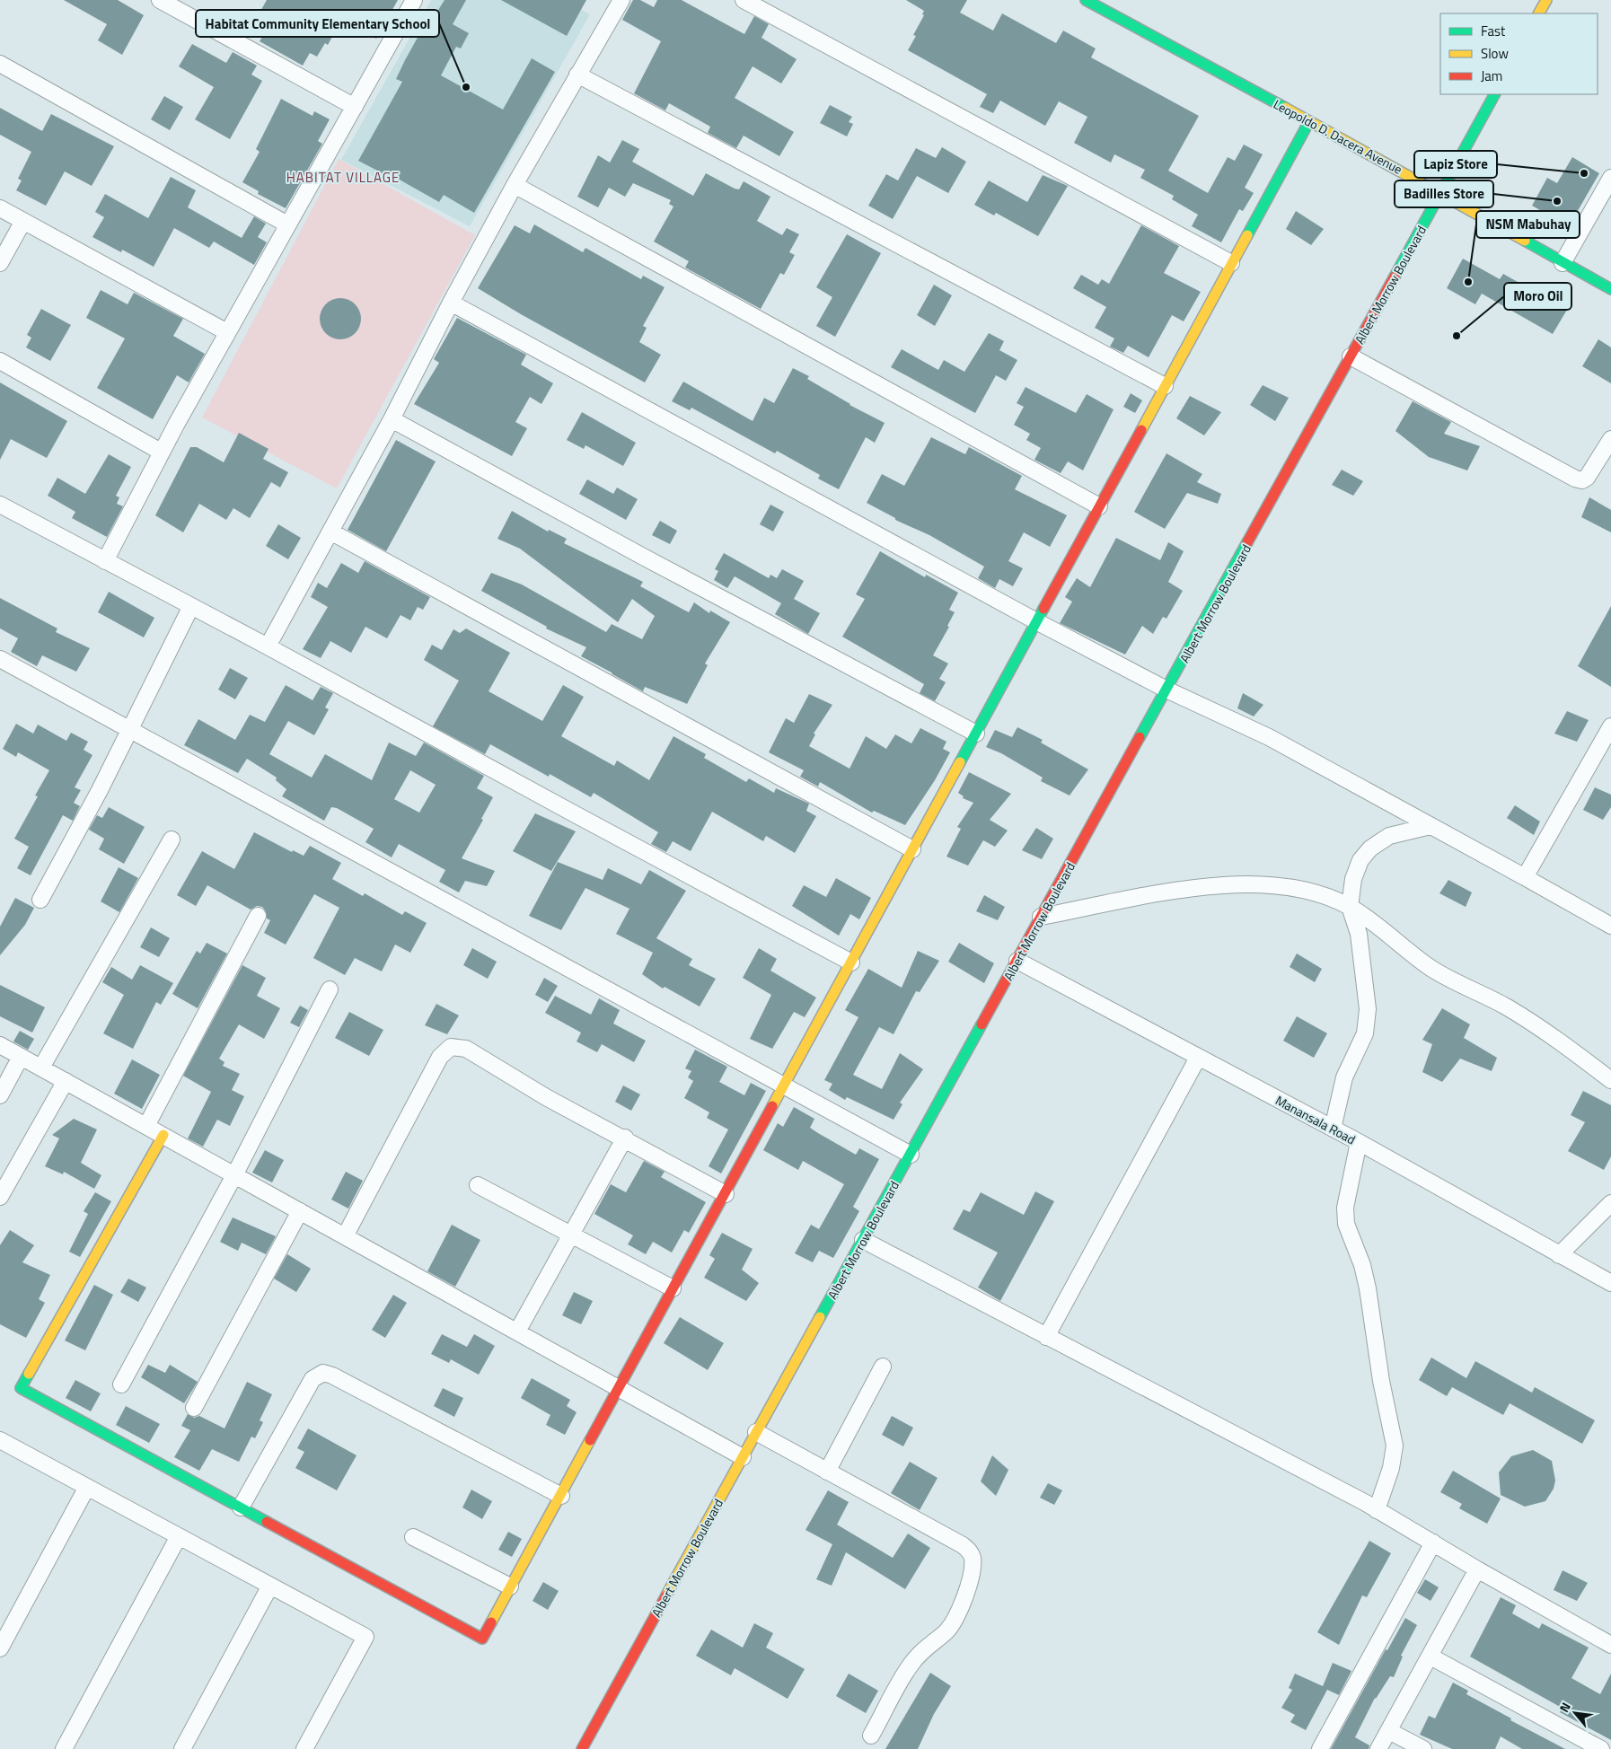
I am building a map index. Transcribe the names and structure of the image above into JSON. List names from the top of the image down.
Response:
{
  "streets": {
    "main road": ["Leopoldo D. Dacera Avenue", "Albert Morrow Boulevard"],
    "street": ["Manansala Road"]
  },
  "crossings": [
    ["Leopoldo D. Dacera Avenue", "Albert Morrow Boulevard"],
    ["Albert Morrow Boulevard", "Manansala Road"]
  ],
  "districts": ["HABITAT VILLAGE"],
  "places": [
    "Habitat Community Elementary School",
    "Lapiz Store",
    "Badilles Store",
    "NSM Mabuhay",
    "Moro Oil"
  ],
  "legend": ["Fast", "Slow", "Jam"],
  "north": "top left"
}
